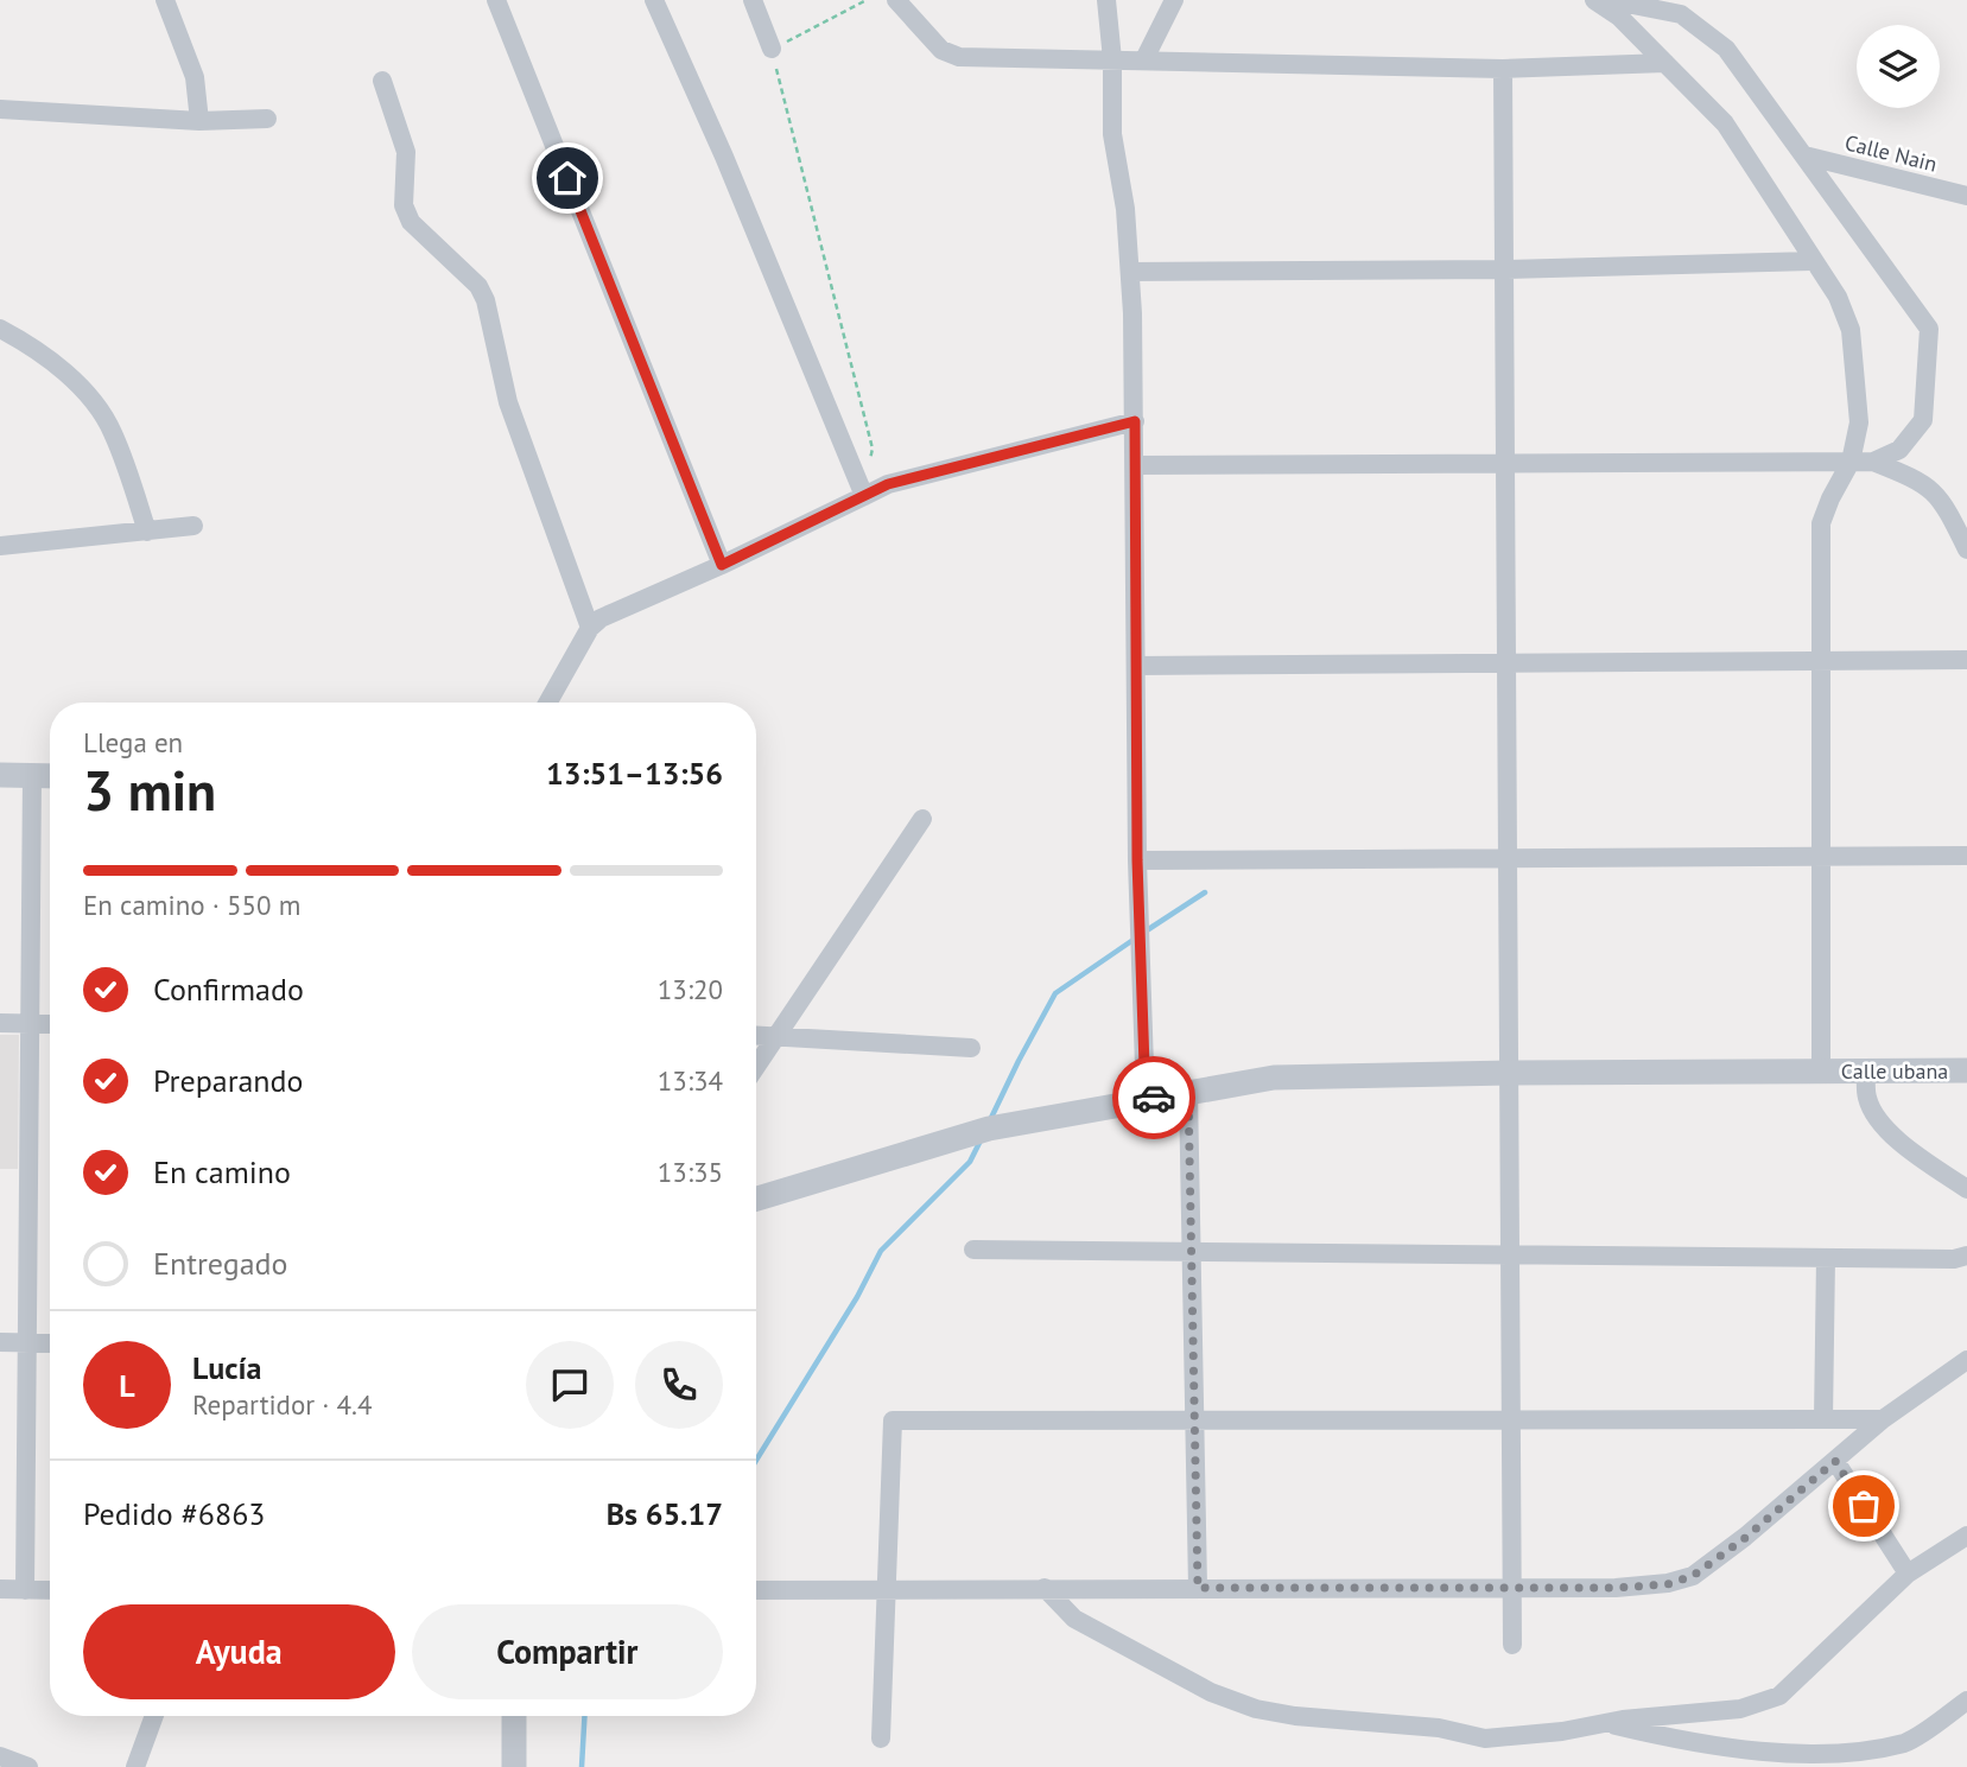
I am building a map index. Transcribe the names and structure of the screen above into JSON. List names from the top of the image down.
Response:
{
  "streets": {
    "street": ["Calle Nain", "Calle ubana"]
  },
  "page": {
    "heading": ["3 min", "Llega en", "13:51–13:56"],
    "panel": [
      "Lucía",
      "Repartidor · 4.4",
      "Pedido #6863",
      "Bs 65.17"
    ],
    "bar": "En camino · 550 m",
    "list": [
      ["Confirmado", "13:20"],
      ["Preparando", "13:34"],
      ["En camino", "13:35"],
      "Entregado"
    ],
    "round": "L",
    "buttons": ["Ayuda", "Compartir"]
  }
}
